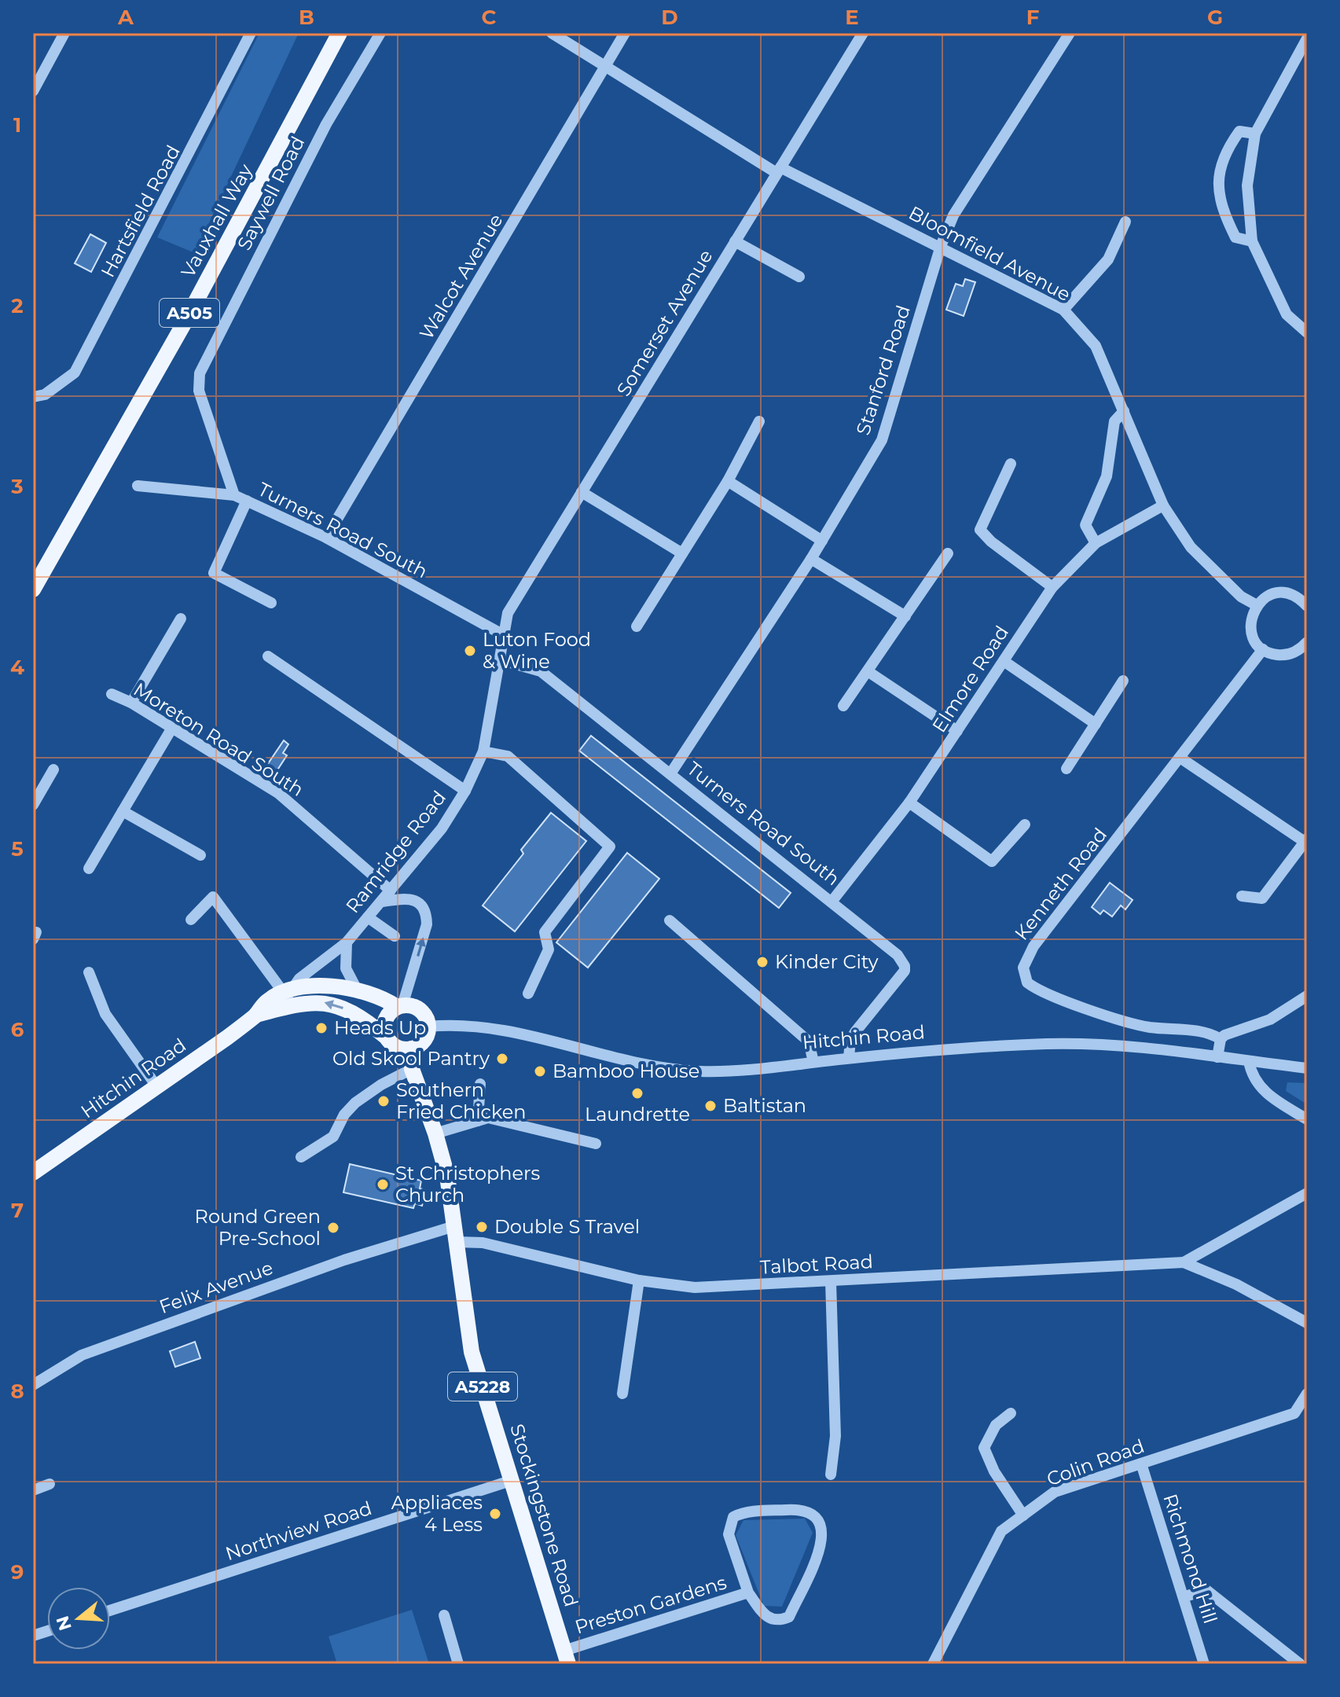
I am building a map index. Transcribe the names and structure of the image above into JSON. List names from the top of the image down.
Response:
{
  "streets": {
    "main road": [
      "Vauxhall Way",
      "A505",
      "Hitchin Road",
      "A5228",
      "Stockingstone Road"
    ],
    "street": [
      "Saywell Road",
      "Hartsfield Road",
      "Bloomfield Avenue",
      "Walcot Avenue",
      "Somerset Avenue",
      "Stanford Road",
      "Turners Road South",
      "Elmore Road",
      "Moreton Road South",
      "Ramridge Road",
      "Kenneth Road",
      "Talbot Road",
      "Felix Avenue",
      "Colin Road",
      "Northview Road",
      "Richmond Hill",
      "Preston Gardens"
    ]
  },
  "crossings": [
    ["Saywell Road", "Turners Road South"],
    ["Bloomfield Avenue", "Walcot Avenue"],
    ["Bloomfield Avenue", "Somerset Avenue"],
    ["Bloomfield Avenue", "Stanford Road"],
    ["Bloomfield Avenue", "Elmore Road"],
    ["Walcot Avenue", "Turners Road South"],
    ["Somerset Avenue", "Turners Road South"],
    ["Somerset Avenue", "Ramridge Road"],
    ["Stanford Road", "Turners Road South"],
    ["Turners Road South", "Elmore Road"],
    ["Turners Road South", "Ramridge Road"],
    ["Turners Road South", "Hitchin Road"],
    ["Moreton Road South", "Ramridge Road"],
    ["Ramridge Road", "Hitchin Road"],
    ["Hitchin Road", "Stockingstone Road"],
    ["Talbot Road", "Felix Avenue"],
    ["Talbot Road", "Stockingstone Road"],
    ["Felix Avenue", "Stockingstone Road"],
    ["Colin Road", "Richmond Hill"],
    ["Stockingstone Road", "Northview Road"],
    ["Stockingstone Road", "Preston Gardens"]
  ],
  "places": [
    "Luton Food & Wine",
    "Kinder City",
    "Heads Up",
    "Old Skool Pantry",
    "Bamboo House",
    "Laundrette",
    "Southern Fried Chicken",
    "Baltistan",
    "St Christophers Church",
    "Double S Travel",
    "Round Green Pre-School",
    "Appliaces 4 Less"
  ],
  "north": "left",
  "grid": {
    "columns": [
      "A",
      "B",
      "C",
      "D",
      "E",
      "F",
      "G"
    ],
    "rows": [
      "1",
      "2",
      "3",
      "4",
      "5",
      "6",
      "7",
      "8",
      "9"
    ]
  }
}
